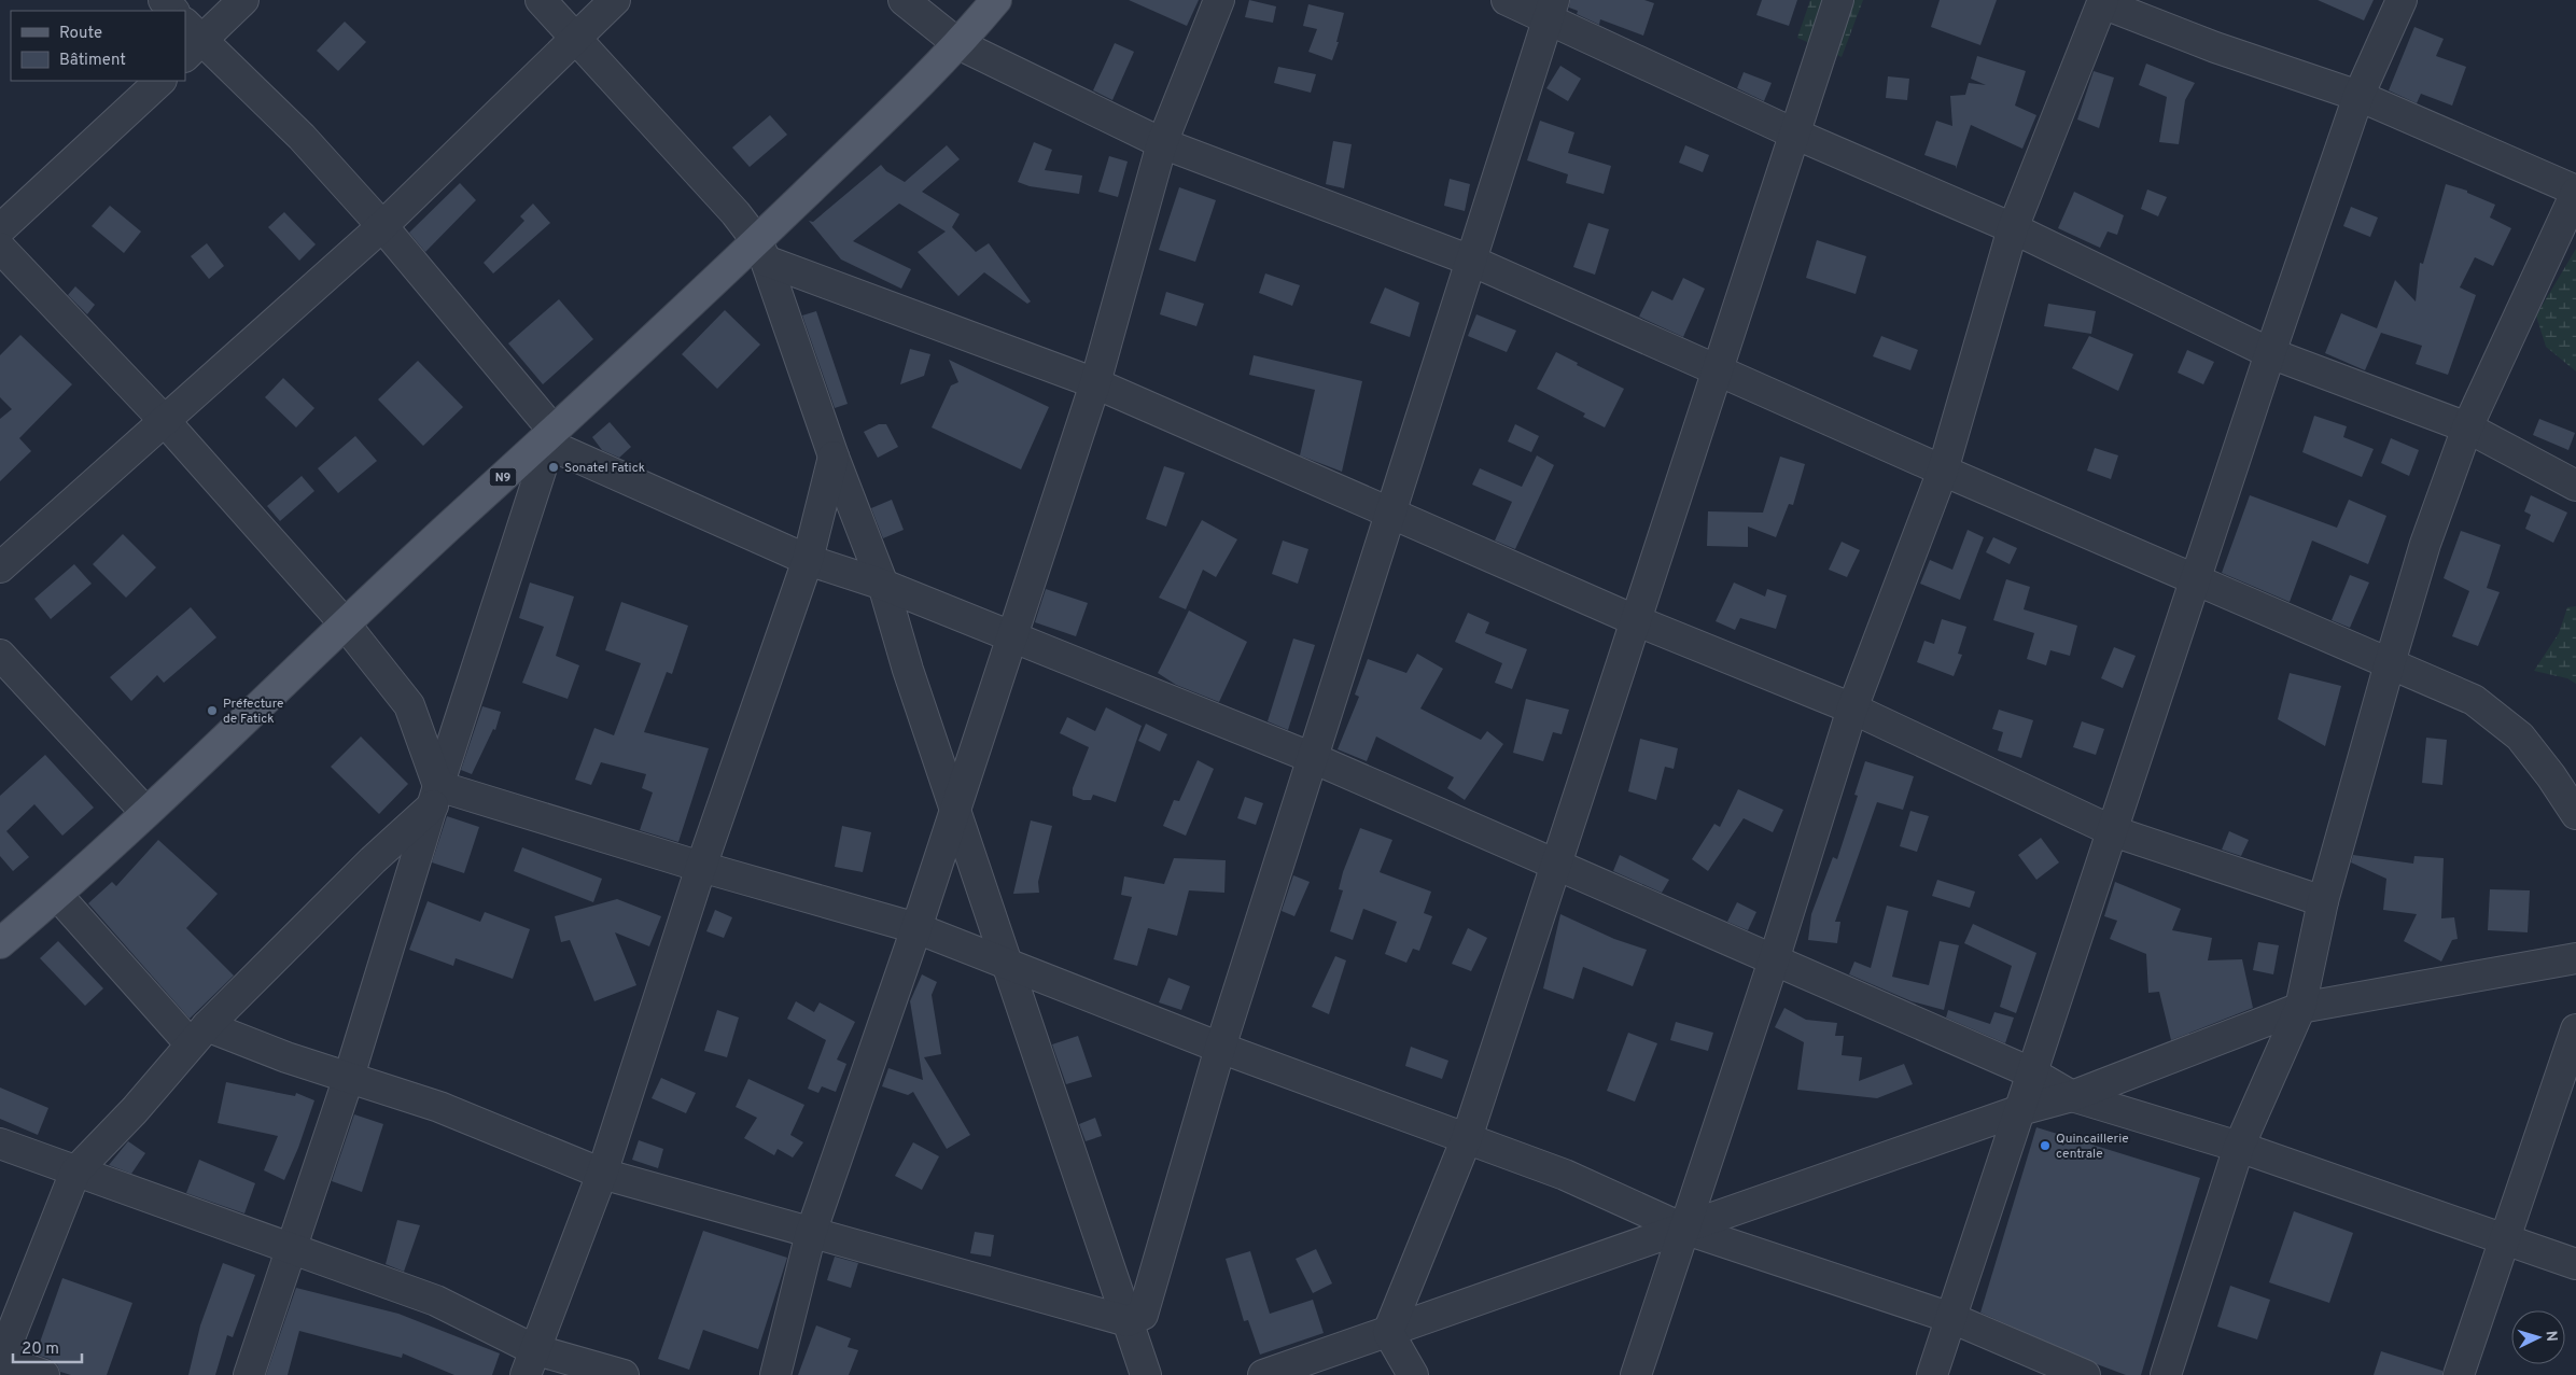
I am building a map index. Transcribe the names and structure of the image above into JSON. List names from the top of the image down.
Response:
{
  "streets": {
    "main road": ["N9"]
  },
  "places": ["Sonatel Fatick", "Préfecture de Fatick", "Quincaillerie centrale"],
  "legend": ["Route", "Bâtiment"],
  "scale_bar": "20 m",
  "north": "right"
}
